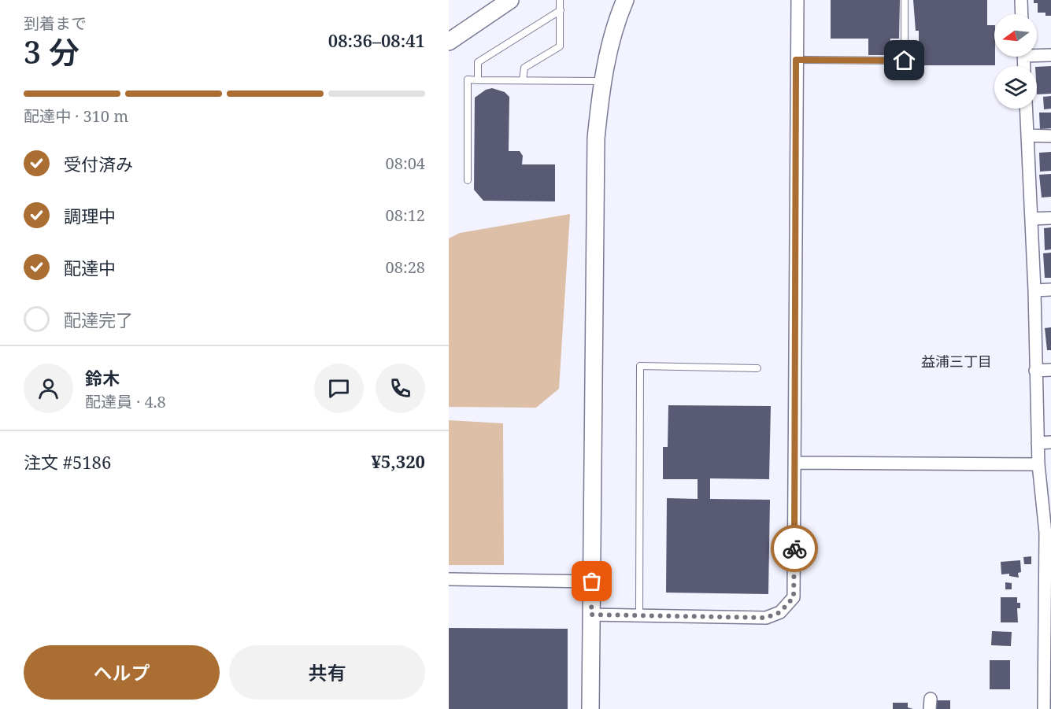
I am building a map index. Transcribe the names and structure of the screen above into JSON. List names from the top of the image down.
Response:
{
  "districts": ["益浦三丁目"],
  "north": "left",
  "page": {
    "heading": ["3 分", "到着まで", "08:36–08:41"],
    "panel": [
      "鈴木",
      "配達員 · 4.8",
      "注文 #5186",
      "¥5,320"
    ],
    "bar": "配達中 · 310 m",
    "list": [
      ["受付済み", "08:04"],
      ["調理中", "08:12"],
      ["配達中", "08:28"],
      "配達完了"
    ],
    "buttons": ["ヘルプ", "共有"]
  }
}
